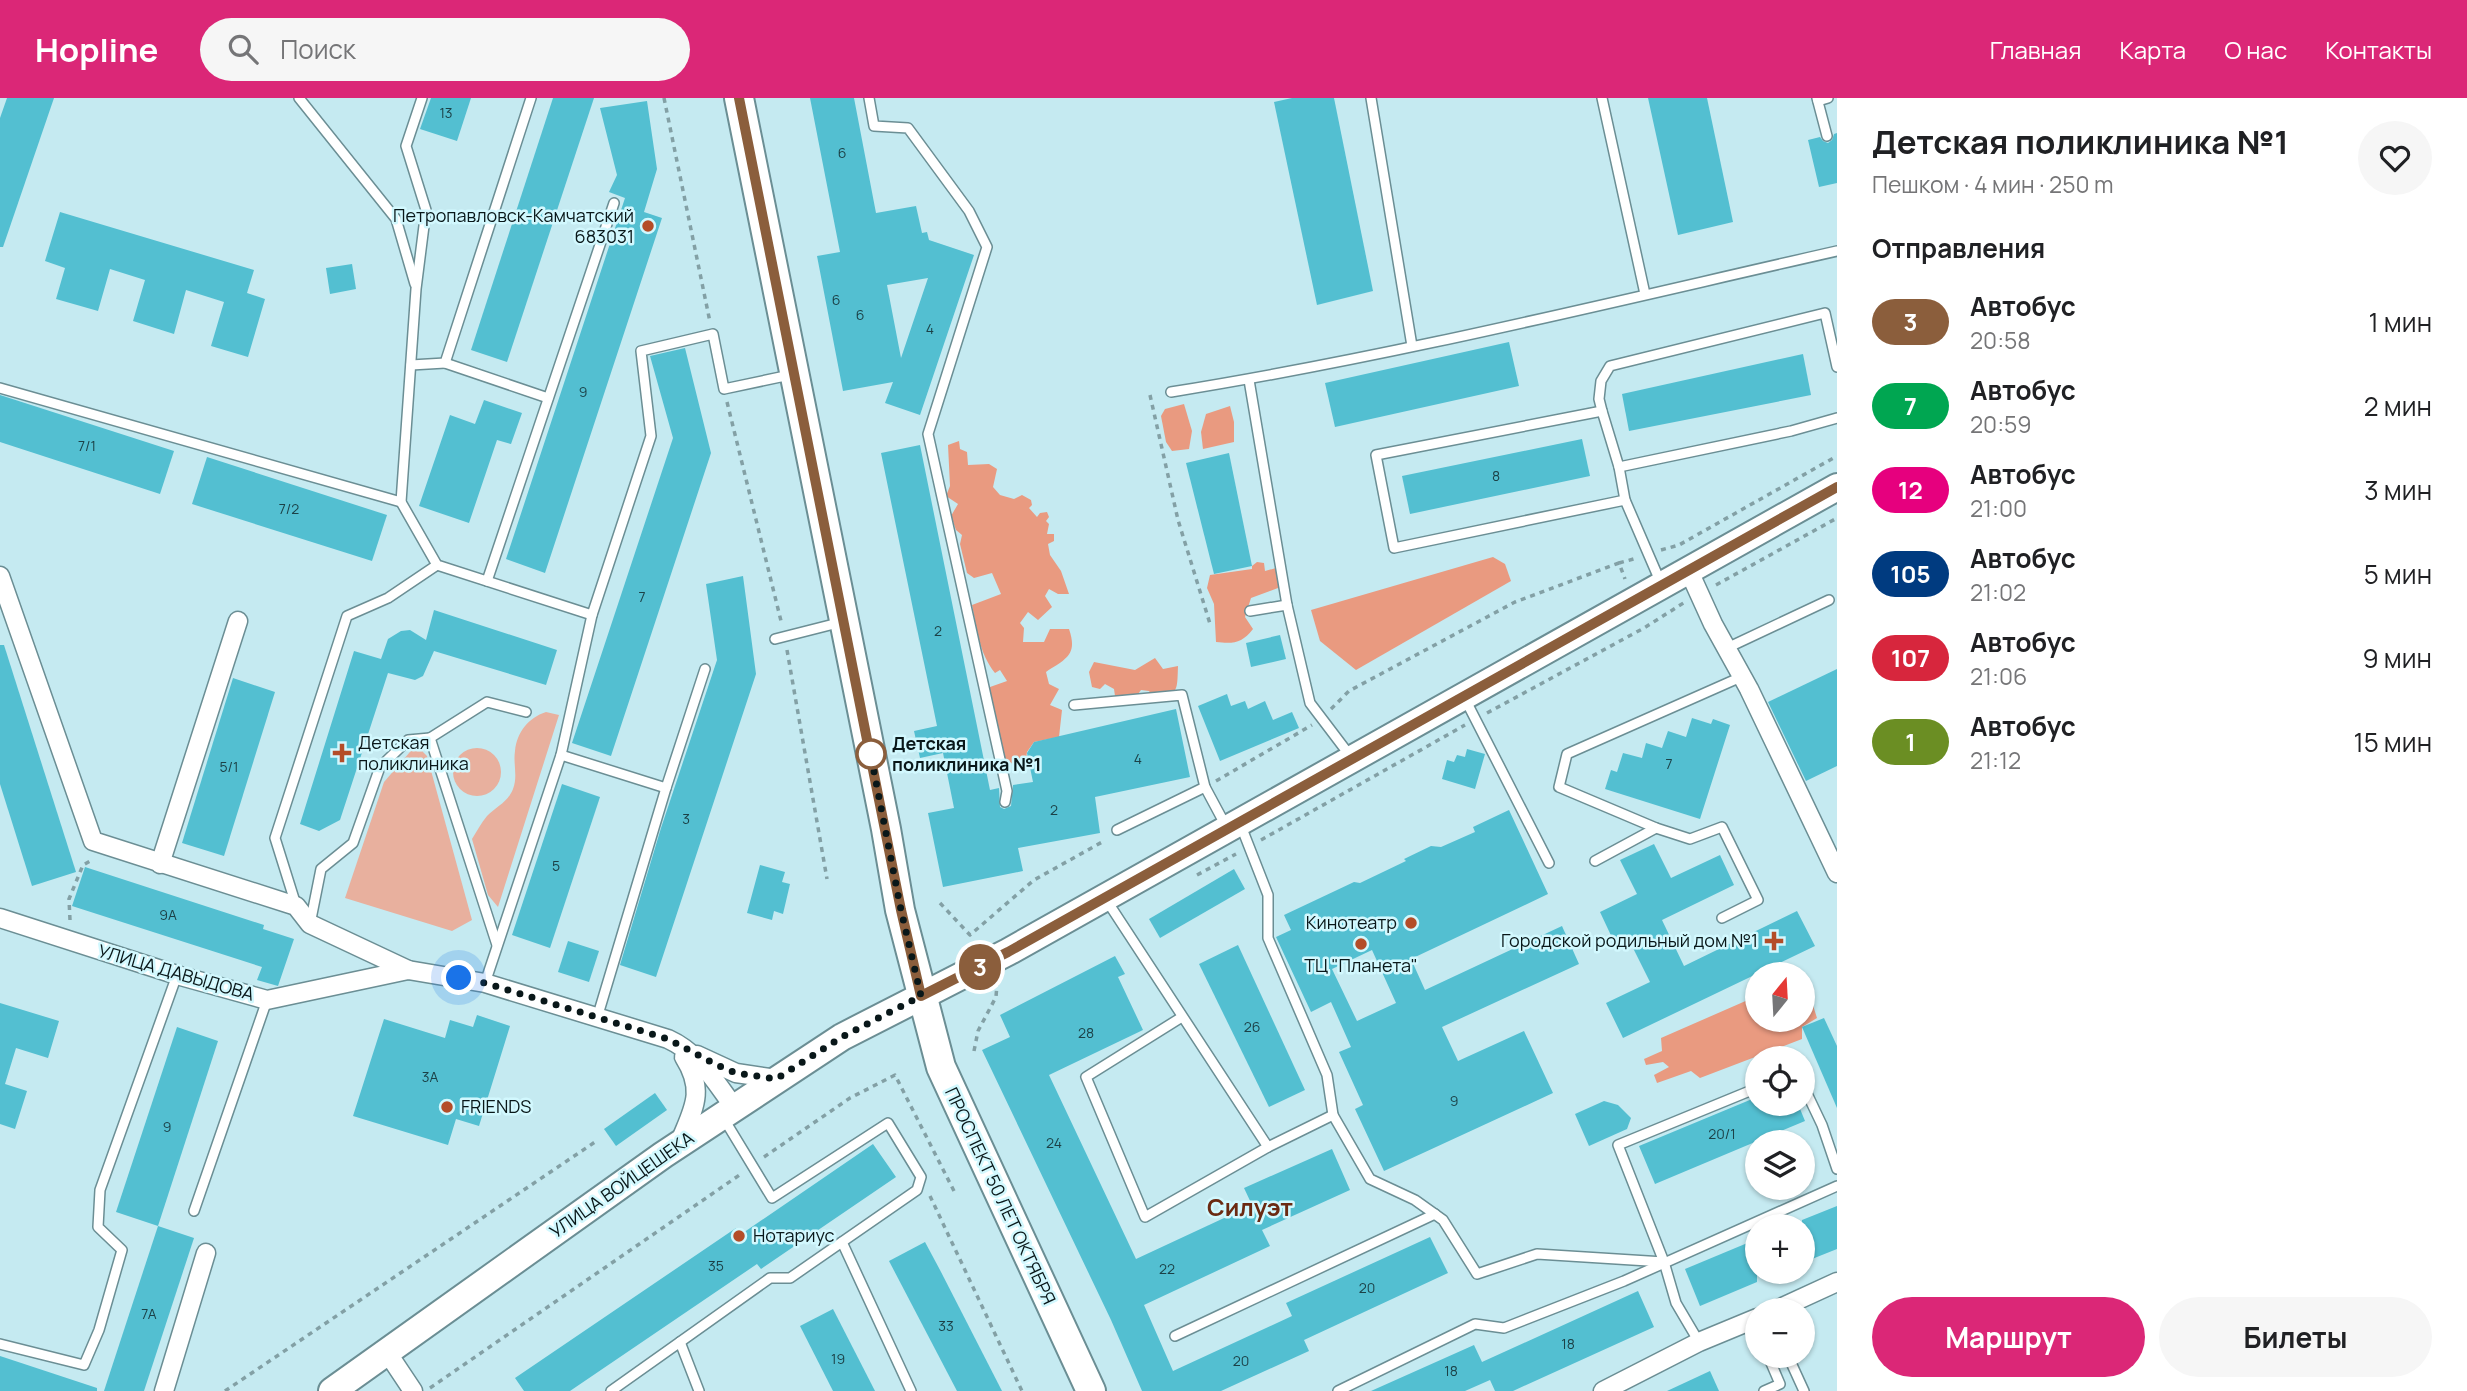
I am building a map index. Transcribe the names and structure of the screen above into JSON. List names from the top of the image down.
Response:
{
  "streets": {
    "main road": ["УЛИЦА ВОЙЦЕШЕКА", "ПРОСПЕКТ 50 ЛЕТ ОКТЯБРЯ"],
    "street": ["УЛИЦА ДАВЫДОВА"]
  },
  "crossings": [
    ["УЛИЦА ДАВЫДОВА", "УЛИЦА ВОЙЦЕШЕКА"],
    ["УЛИЦА ВОЙЦЕШЕКА", "ПРОСПЕКТ 50 ЛЕТ ОКТЯБРЯ"]
  ],
  "districts": ["Силуэт"],
  "places": {
    "other": [
      "Петропавловск-Камчатский 683031",
      "Детская поликлиника №1",
      "Кинотеатр",
      "ТЦ \"Планета\"",
      "FRIENDS",
      "Нотариус"
    ],
    "health": ["Детская поликлиника", "Городской родильный дом №1"]
  },
  "lines": ["bus line 3"],
  "house_numbers": [
    "13",
    "6",
    "6",
    "6",
    "4",
    "9",
    "7/1",
    "8",
    "7/2",
    "7",
    "2",
    "4",
    "7",
    "5/1",
    "2",
    "3",
    "5",
    "9А",
    "26",
    "28",
    "3А",
    "9",
    "9",
    "20/1",
    "24",
    "35",
    "22",
    "20",
    "7А",
    "33",
    "18",
    "19",
    "20",
    "18"
  ],
  "north": "top",
  "page": {
    "header": "Hopline",
    "search": "Поиск",
    "nav": [
      "Главная",
      "Карта",
      "О нас",
      "Контакты"
    ],
    "on_map": "3",
    "heading": [
      ["Детская поликлиника №1", "Пешком · 4 мин · 250 m"],
      "Отправления"
    ],
    "list": [
      {
        "mark": "3",
        "name": "Автобус",
        "note": "20:58",
        "value": "1 мин"
      },
      {
        "mark": "7",
        "name": "Автобус",
        "note": "20:59",
        "value": "2 мин"
      },
      {
        "mark": "12",
        "name": "Автобус",
        "note": "21:00",
        "value": "3 мин"
      },
      {
        "mark": "105",
        "name": "Автобус",
        "note": "21:02",
        "value": "5 мин"
      },
      {
        "mark": "107",
        "name": "Автобус",
        "note": "21:06",
        "value": "9 мин"
      },
      {
        "mark": "1",
        "name": "Автобус",
        "note": "21:12",
        "value": "15 мин"
      }
    ],
    "map_buttons": ["+", "−"],
    "buttons": ["Маршрут", "Билеты"]
  }
}
